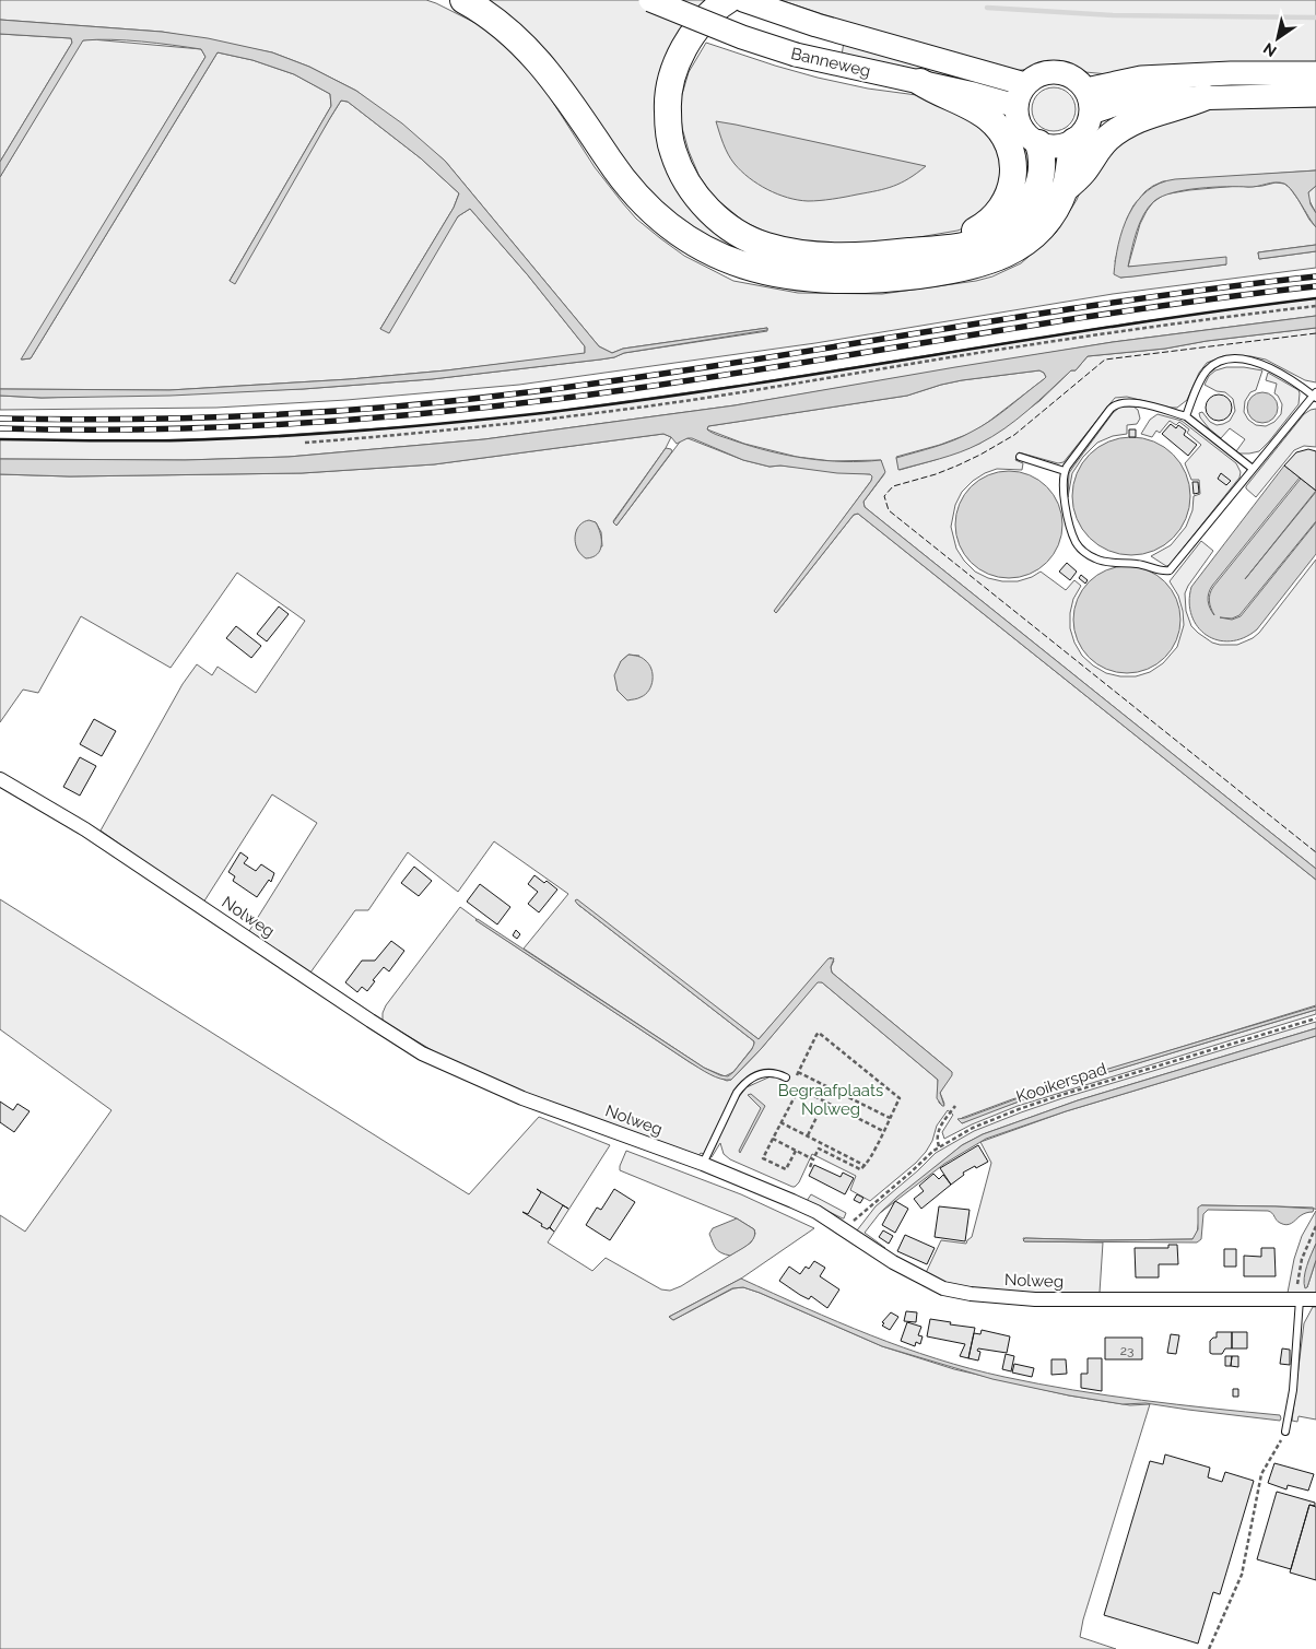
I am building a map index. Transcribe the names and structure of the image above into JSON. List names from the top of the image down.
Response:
{
  "streets": {
    "main road": ["Banneweg"],
    "street": ["Nolweg"],
    "path": ["Kooikerspad"]
  },
  "crossings": [
    ["Nolweg", "Kooikerspad"]
  ],
  "parks": ["Begraafplaats Nolweg"],
  "house_numbers": ["23"],
  "north": "bottom left"
}
